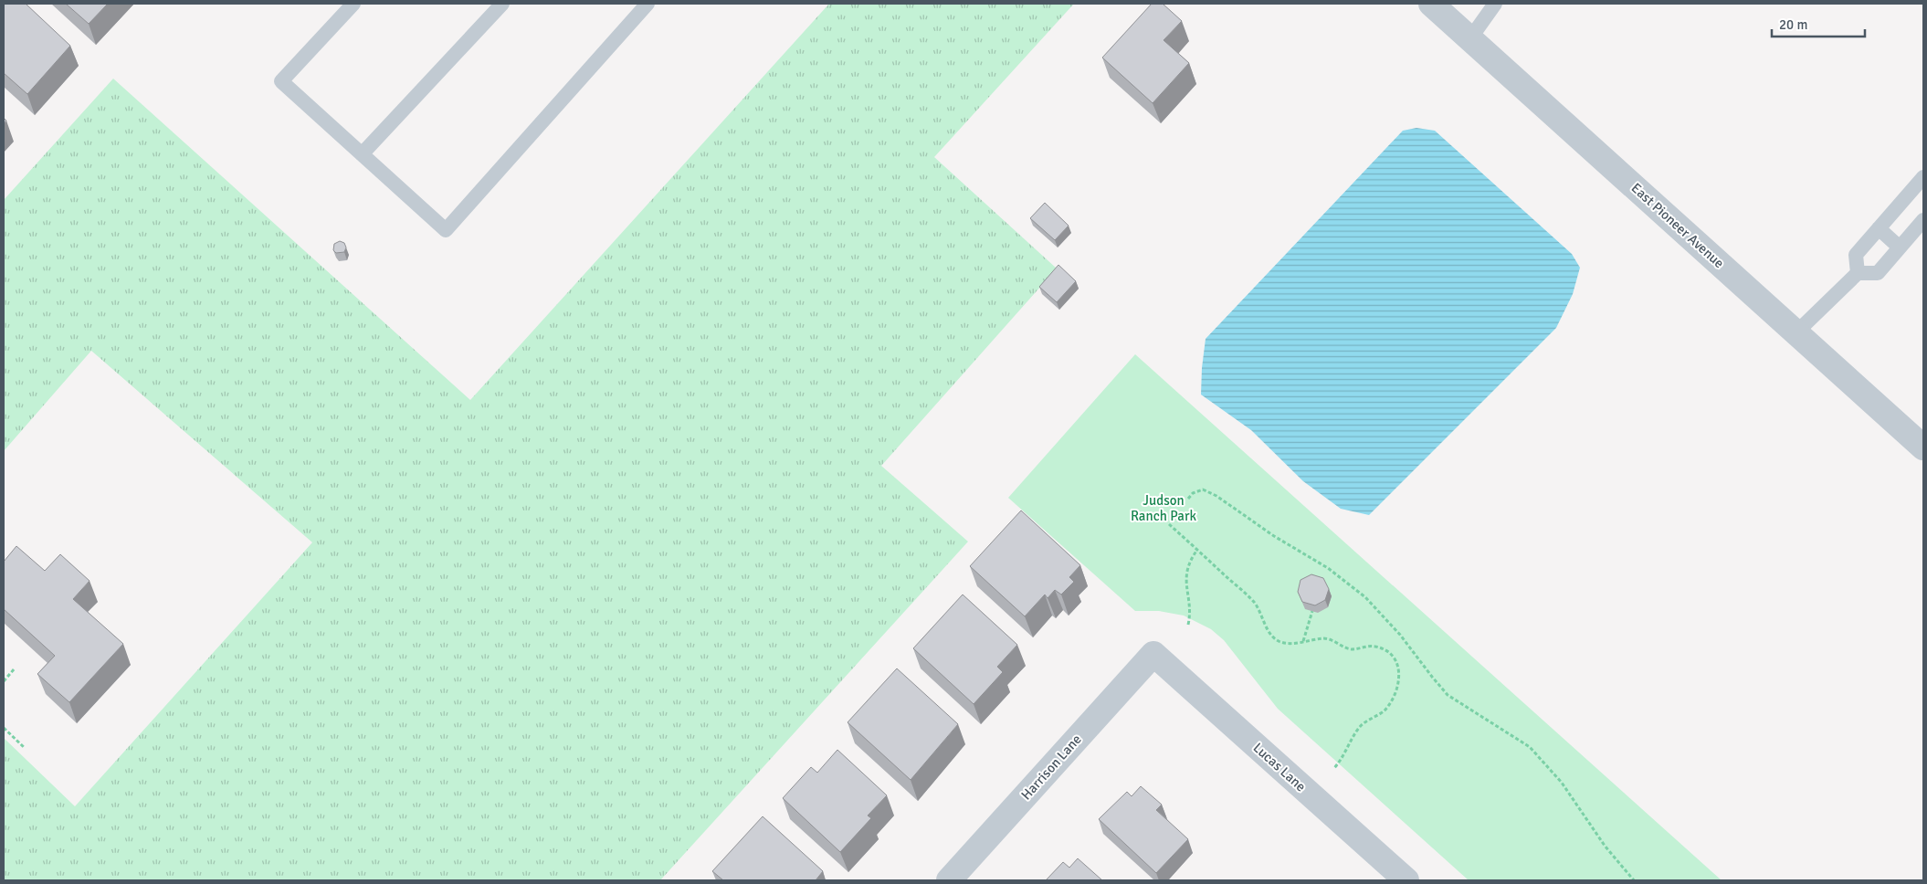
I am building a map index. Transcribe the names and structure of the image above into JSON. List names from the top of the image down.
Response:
{
  "streets": {
    "street": ["East Pioneer Avenue", "Harrison Lane", "Lucas Lane"]
  },
  "crossings": [
    ["Harrison Lane", "Lucas Lane"]
  ],
  "parks": ["Judson Ranch Park"],
  "scale_bar": "20 m"
}
